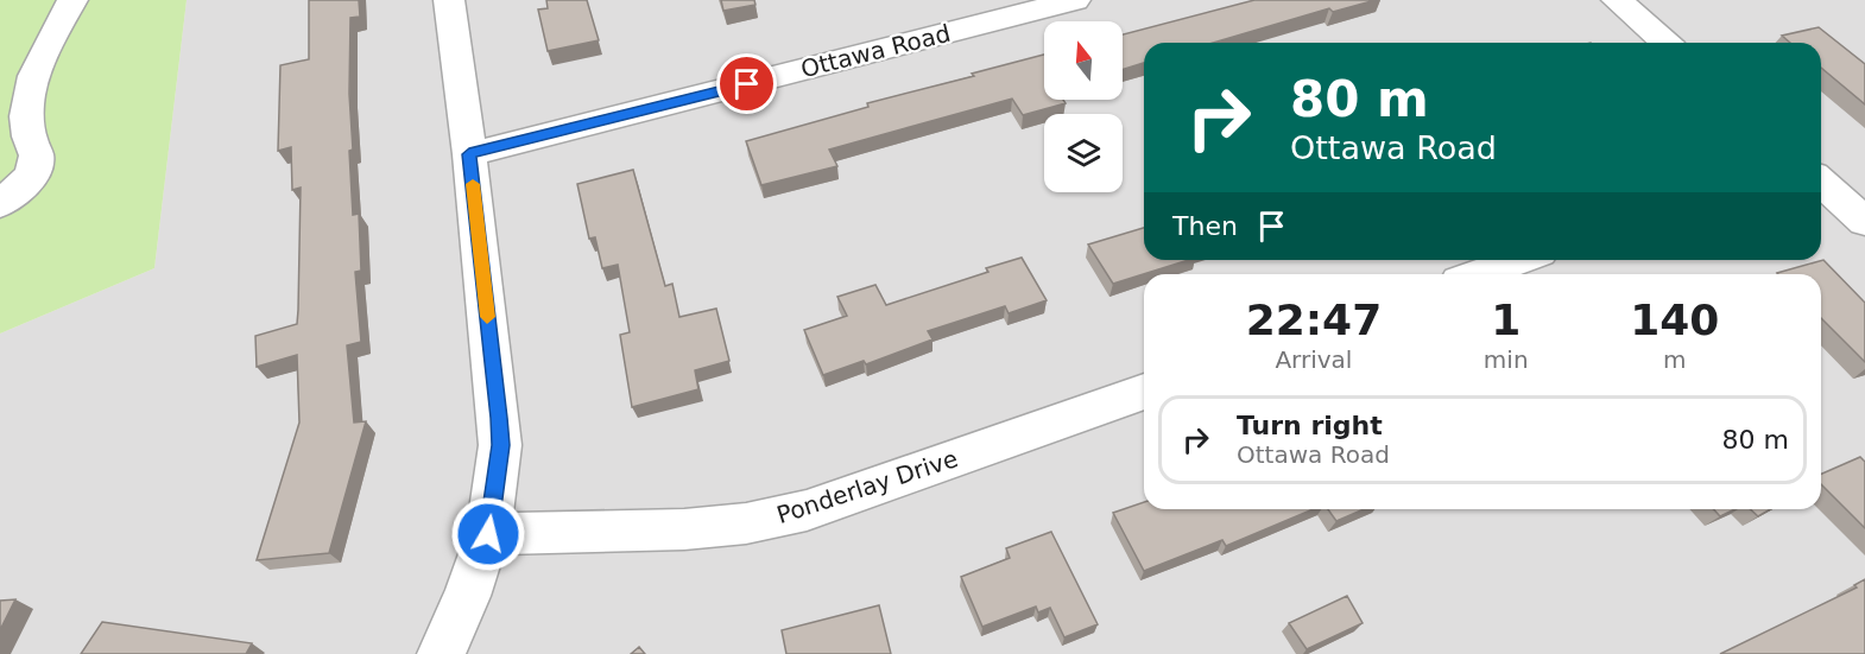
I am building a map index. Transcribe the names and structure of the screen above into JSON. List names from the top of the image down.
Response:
{
  "streets": {
    "street": ["Ottawa Road", "Ponderlay Drive"]
  },
  "north": "top",
  "page": {
    "turn": ["80 m", "Ottawa Road"],
    "then": "Then",
    "eta": [
      "22:47",
      "Arrival",
      "1",
      "min",
      "140",
      "m"
    ],
    "list": [
      {
        "name": "Turn right",
        "note": "Ottawa Road",
        "value": "80 m"
      }
    ]
  }
}
